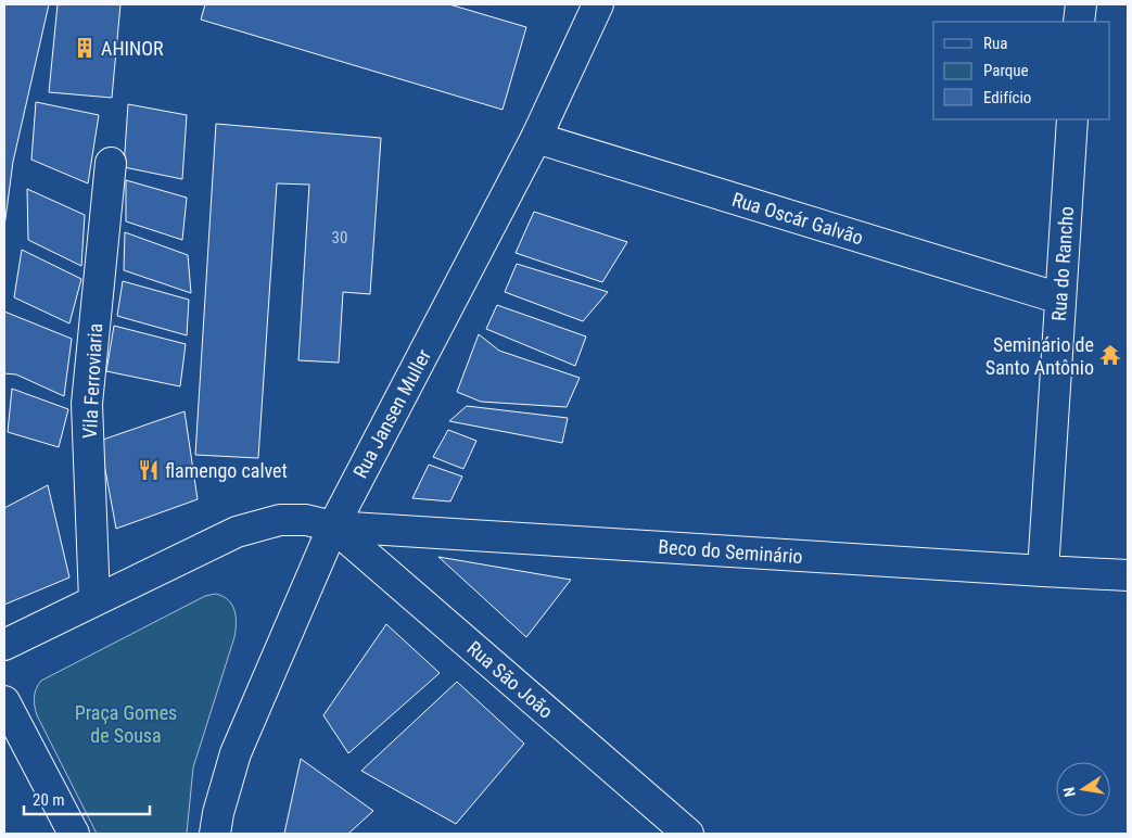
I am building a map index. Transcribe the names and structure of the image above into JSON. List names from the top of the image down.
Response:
{
  "streets": {
    "street": [
      "Rua Oscár Galvão",
      "Rua do Rancho",
      "Vila Ferroviaria",
      "Rua Jansen Muller",
      "Beco do Seminário",
      "Rua São João"
    ]
  },
  "crossings": [
    ["Rua Oscár Galvão", "Rua do Rancho"],
    ["Rua Oscár Galvão", "Rua Jansen Muller"],
    ["Rua do Rancho", "Beco do Seminário"],
    ["Rua Jansen Muller", "Beco do Seminário"],
    ["Rua Jansen Muller", "Rua São João"],
    ["Beco do Seminário", "Rua São João"]
  ],
  "parks": ["Praça Gomes de Sousa"],
  "places": {
    "building": ["AHINOR"],
    "temple": ["Seminário de Santo Antônio"],
    "restaurant": ["flamengo calvet"]
  },
  "house_numbers": ["30"],
  "legend": ["Rua", "Parque", "Edifício"],
  "scale_bar": "20 m",
  "north": "left"
}
